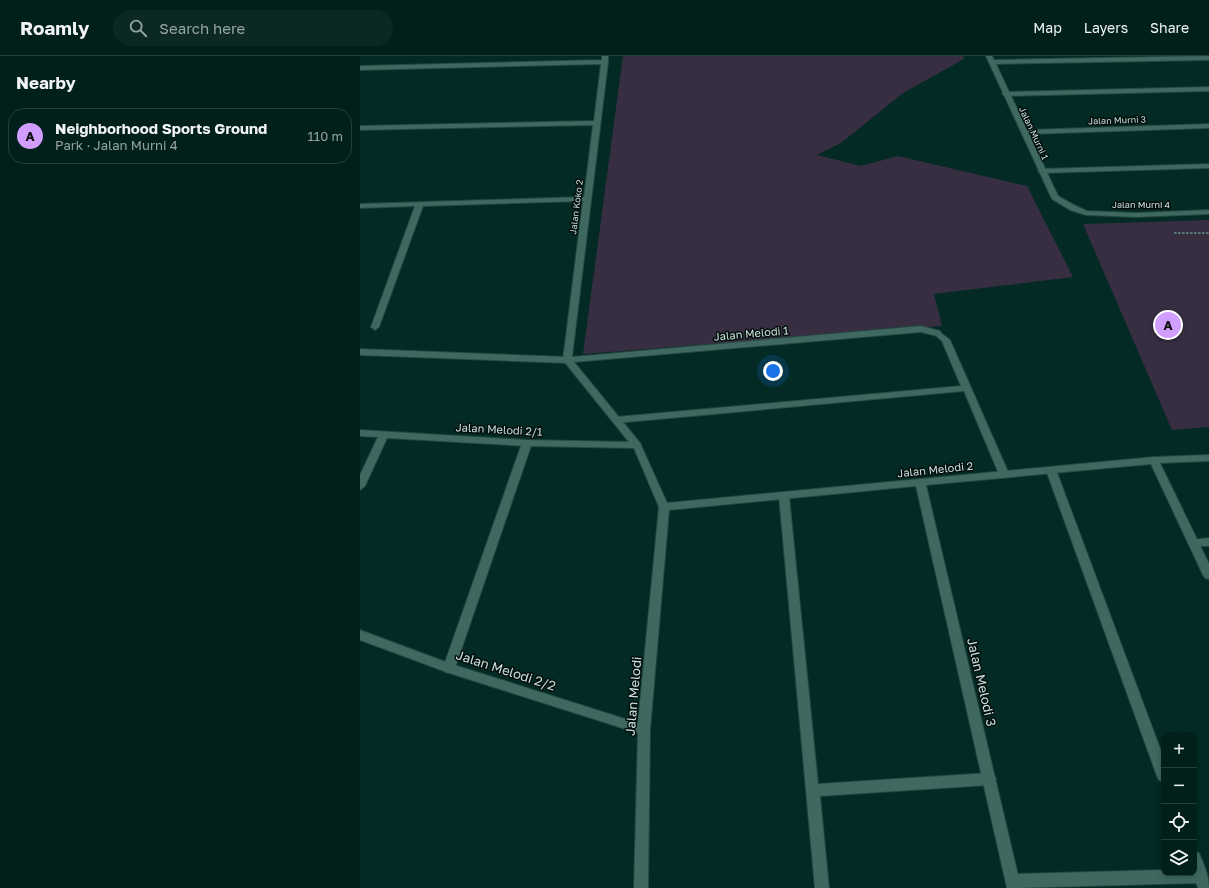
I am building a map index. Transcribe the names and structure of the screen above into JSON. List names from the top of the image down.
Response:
{
  "streets": {
    "street": [
      "Jalan Murni 3",
      "Jalan Murni 1",
      "Jalan Murni 4",
      "Jalan Koko 2",
      "Jalan Melodi 1",
      "Jalan Melodi 2/1",
      "Jalan Melodi 2",
      "Jalan Melodi 2/2",
      "Jalan Melodi 3",
      "Jalan Melodi"
    ]
  },
  "crossings": [
    ["Jalan Murni 3", "Jalan Murni 1"],
    ["Jalan Murni 1", "Jalan Murni 4"],
    ["Jalan Koko 2", "Jalan Melodi 1"],
    ["Jalan Melodi 2", "Jalan Melodi 3"],
    ["Jalan Melodi 2", "Jalan Melodi"],
    ["Jalan Melodi 2/2", "Jalan Melodi"]
  ],
  "page": {
    "header": "Roamly",
    "search": "Search here",
    "nav": ["Map", "Layers", "Share"],
    "heading": "Nearby",
    "list": [
      {
        "mark": "A",
        "name": "Neighborhood Sports Ground",
        "note": "Park · Jalan Murni 4",
        "value": "110 m"
      }
    ],
    "pins": "A",
    "map_buttons": ["+", "−"]
  }
}
